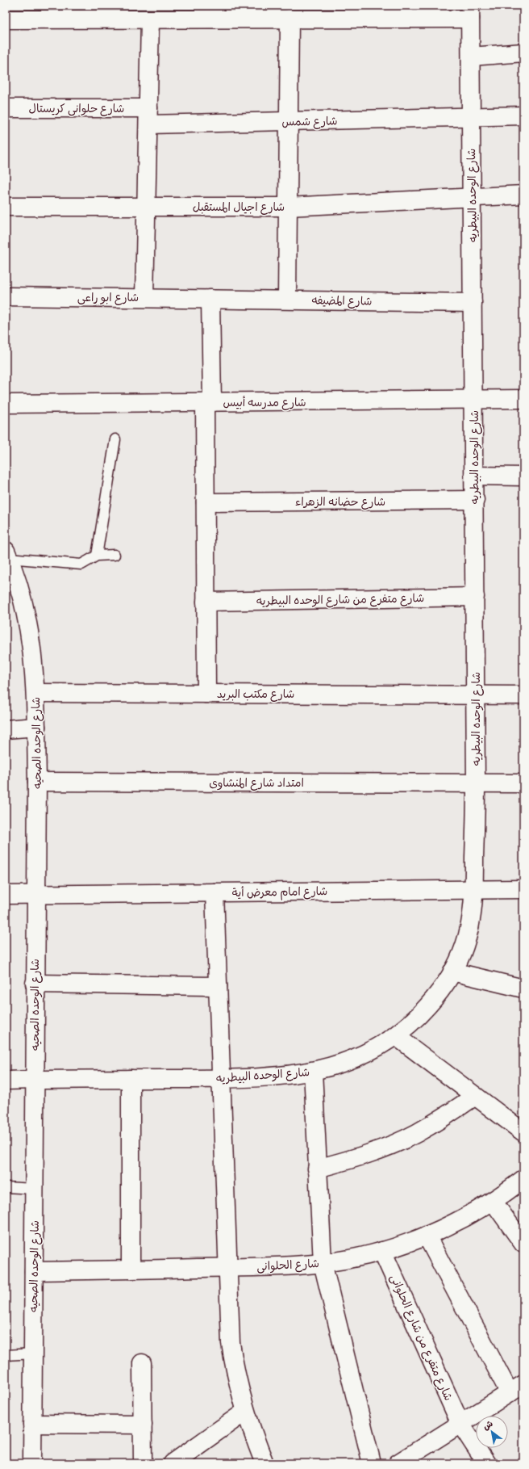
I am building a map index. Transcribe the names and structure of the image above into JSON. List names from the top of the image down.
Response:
{
  "streets": {
    "street": [
      "شارع حلوانى كريستال",
      "شارع شمس",
      "شارع الوحده البيطريه",
      "شارع اجيال المستقبل",
      "شارع ابو راعى",
      "شارع المضيفه",
      "شارع مدرسه أبيس",
      "شارع حضانه الزهراء",
      "شارع متفرع من شارع الوحده البيطريه",
      "شارع مكتب البريد",
      "شارع الوحده الصحيه",
      "امتداد شارع المنشاوى",
      "شارع امام معرض أية",
      "شارع الحلوانى",
      "شارع متفرع من شارع الحلوانى"
    ]
  },
  "crossings": [
    ["شارع حلوانى كريستال", "شارع شمس"],
    ["شارع شمس", "شارع الوحده البيطريه"],
    ["شارع الوحده البيطريه", "شارع اجيال المستقبل"],
    ["شارع الوحده البيطريه", "شارع المضيفه"],
    ["شارع الوحده البيطريه", "شارع مدرسه أبيس"],
    ["شارع الوحده البيطريه", "شارع حضانه الزهراء"],
    ["شارع الوحده البيطريه", "شارع متفرع من شارع الوحده البيطريه"],
    ["شارع الوحده البيطريه", "شارع مكتب البريد"],
    ["شارع الوحده البيطريه", "شارع الوحده الصحيه"],
    ["شارع الوحده البيطريه", "امتداد شارع المنشاوى"],
    ["شارع الوحده البيطريه", "شارع امام معرض أية"],
    ["شارع ابو راعى", "شارع المضيفه"],
    ["شارع مكتب البريد", "شارع الوحده الصحيه"],
    ["شارع الوحده الصحيه", "امتداد شارع المنشاوى"],
    ["شارع الوحده الصحيه", "شارع امام معرض أية"],
    ["شارع الوحده الصحيه", "شارع الحلوانى"],
    ["شارع الحلوانى", "شارع متفرع من شارع الحلوانى"]
  ],
  "north": "top left"
}
